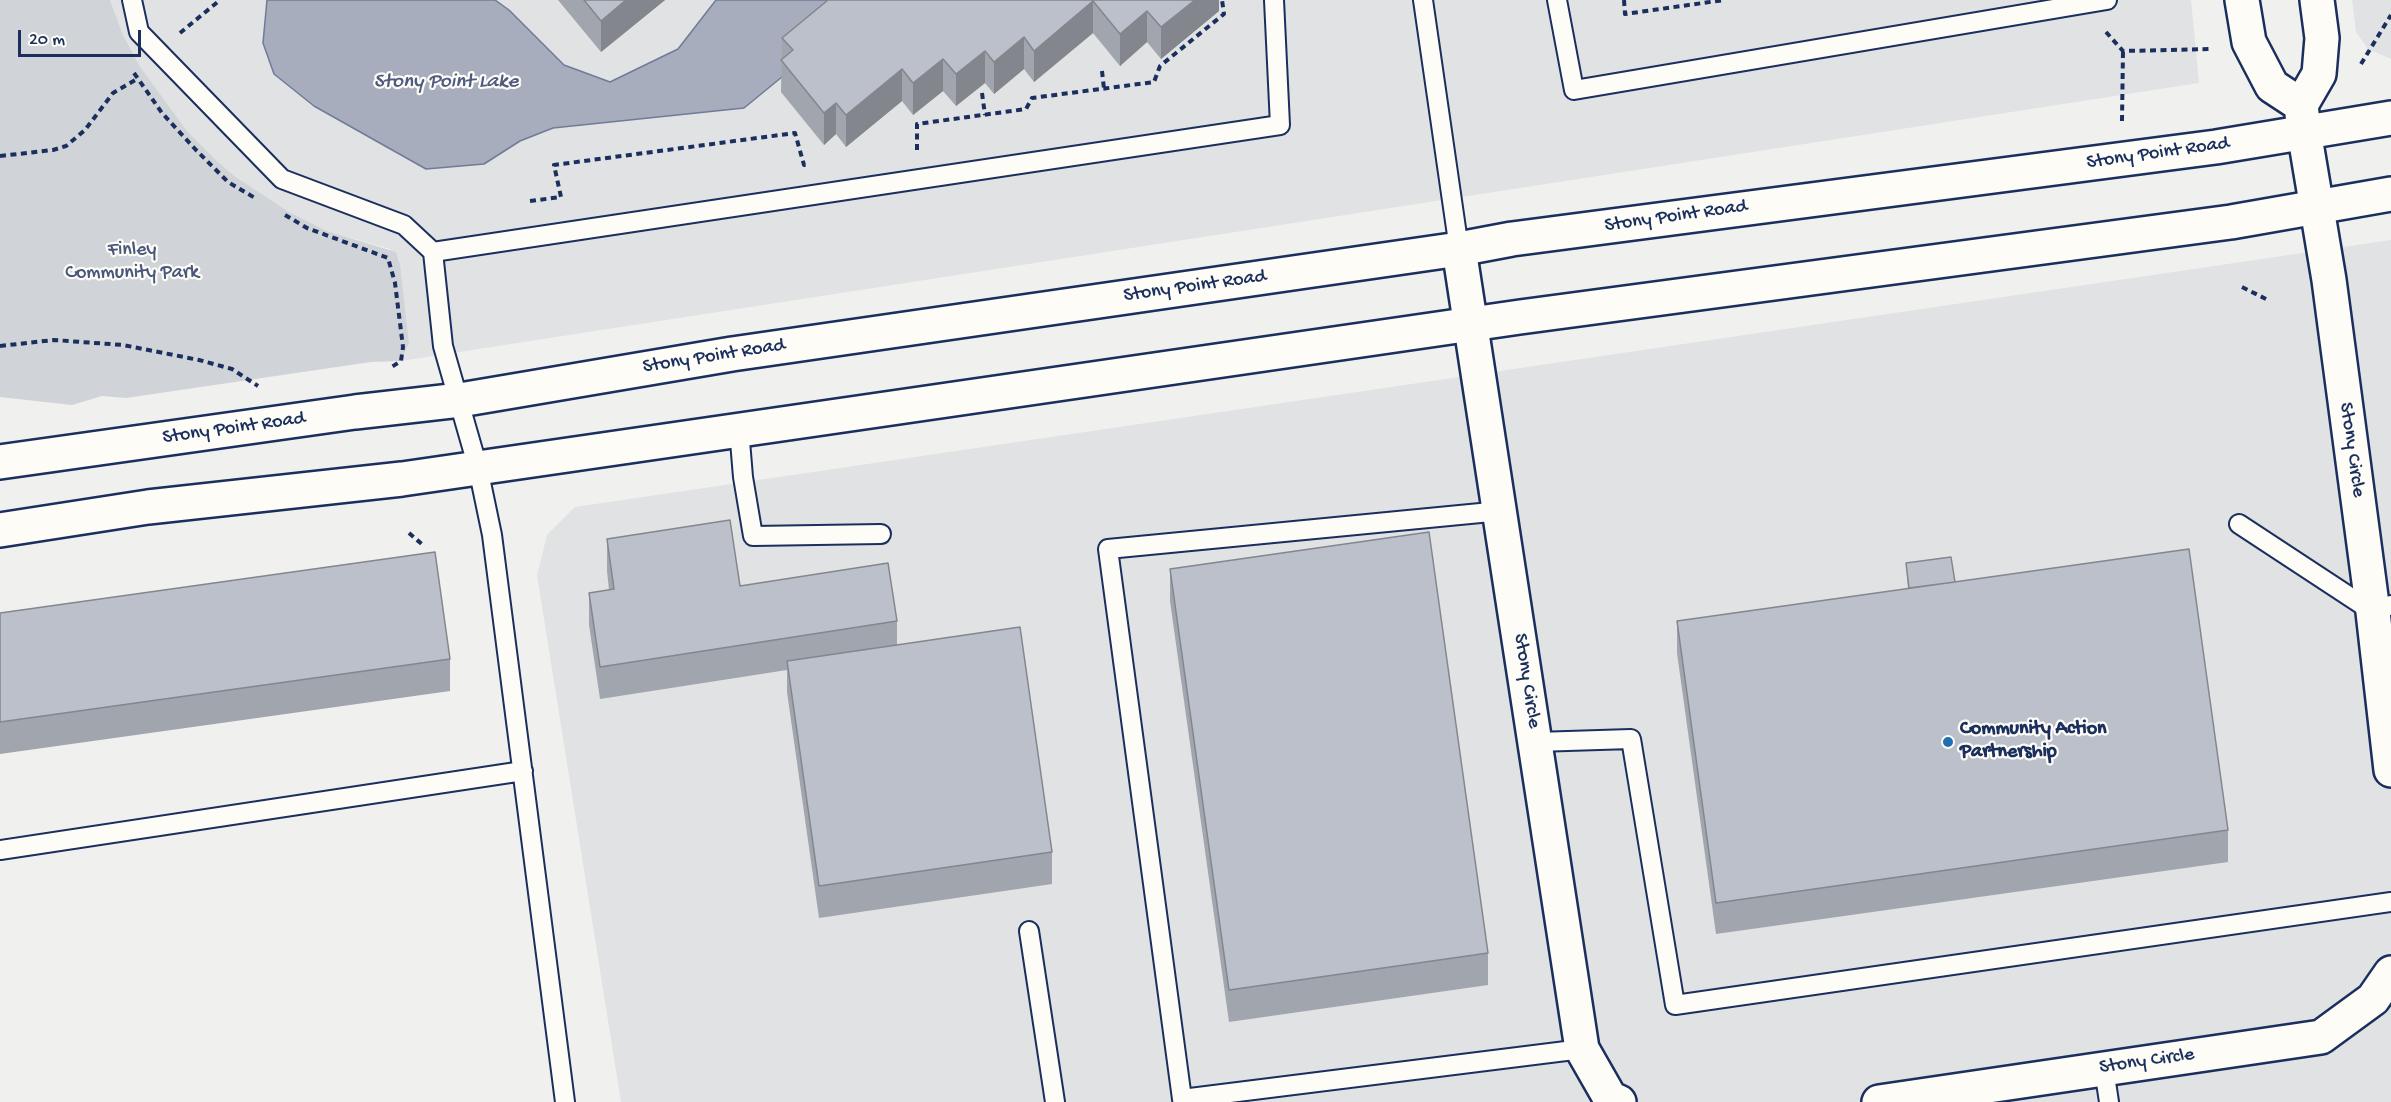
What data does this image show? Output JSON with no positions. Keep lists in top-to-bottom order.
{
  "streets": {
    "main road": ["Stony Point Road", "Stony Circle"]
  },
  "crossings": [
    ["Stony Point Road", "Stony Circle"]
  ],
  "water": ["Stony Point Lake"],
  "parks": ["Finley Community Park"],
  "places": ["Community Action Partnership"],
  "scale_bar": "20 m"
}
